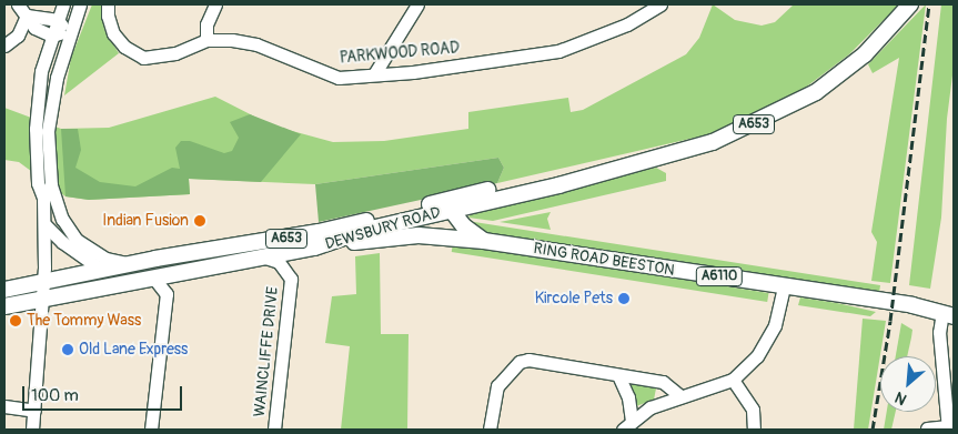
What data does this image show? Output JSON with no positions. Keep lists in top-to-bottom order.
{
  "streets": {
    "main road": [
      "A653",
      "DEWSBURY ROAD",
      "RING ROAD BEESTON",
      "A6110"
    ],
    "street": ["PARKWOOD ROAD", "WAINCLIFFE DRIVE"]
  },
  "crossings": [
    ["DEWSBURY ROAD", "RING ROAD BEESTON"],
    ["DEWSBURY ROAD", "WAINCLIFFE DRIVE"]
  ],
  "places": [
    "Indian Fusion",
    "Kircole Pets",
    "The Tommy Wass",
    "Old Lane Express"
  ],
  "scale_bar": "100 m",
  "north": "bottom left"
}
